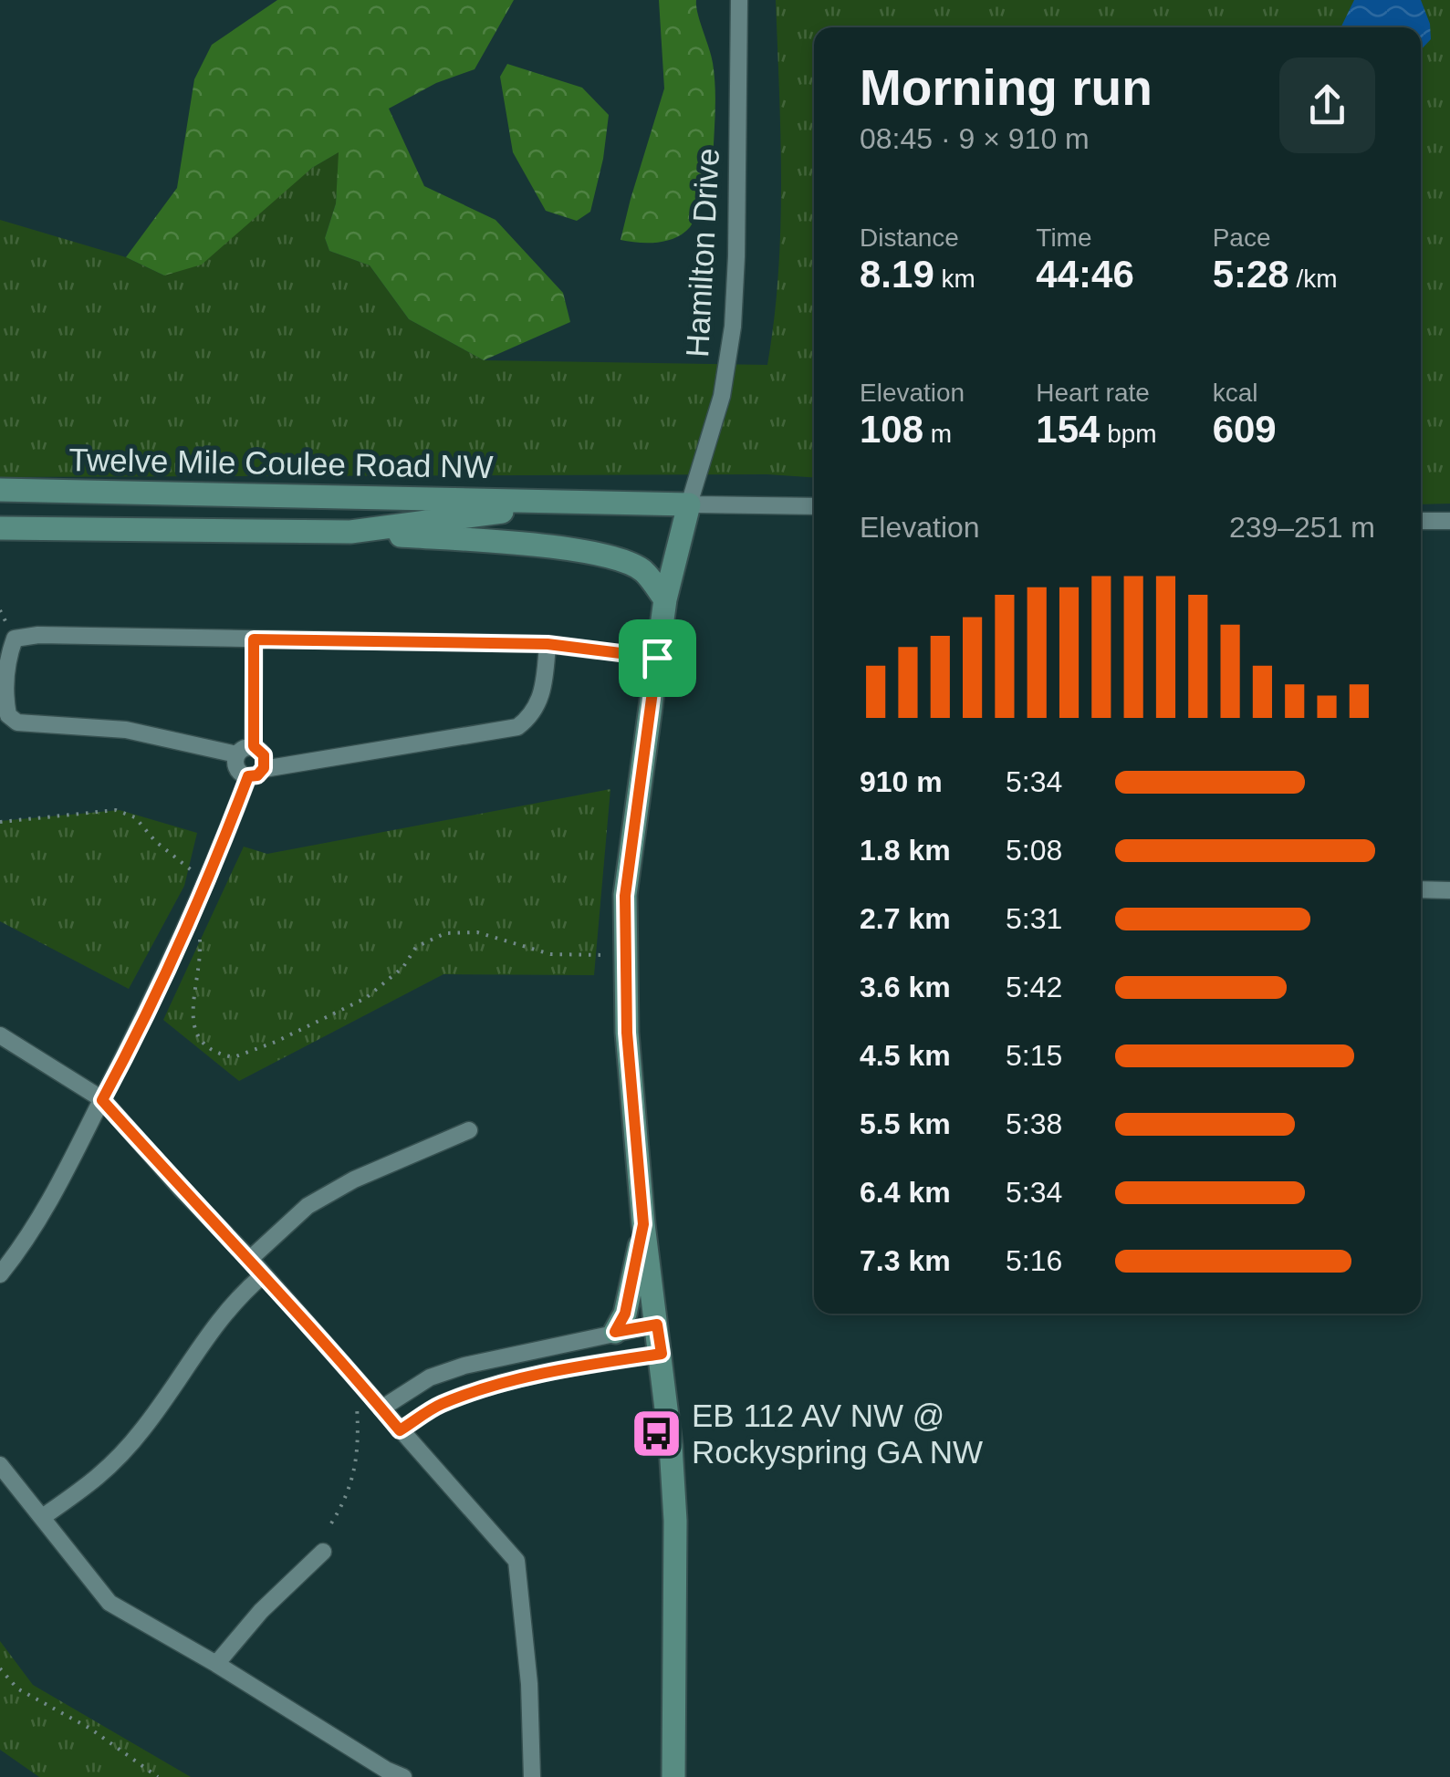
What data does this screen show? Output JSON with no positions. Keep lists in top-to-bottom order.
{
  "streets": {
    "main road": ["Twelve Mile Coulee Road NW"],
    "street": ["Hamilton Drive"]
  },
  "crossings": [
    ["Hamilton Drive", "Twelve Mile Coulee Road NW"]
  ],
  "places": {
    "bus stop": ["EB 112 AV NW @ Rockyspring GA NW"]
  },
  "page": {
    "heading": ["Morning run", "08:45 · 9 × 910 m"],
    "stats": [
      ["Distance", "8.19 km"],
      ["Time", "44:46"],
      ["Pace", "5:28 /km"],
      ["Elevation", "108 m"],
      ["Heart rate", "154 bpm"],
      ["kcal", "609"]
    ],
    "chart": ["Elevation", "239–251 m"],
    "list": [
      {
        "name": "910 m",
        "note": "5:34"
      },
      {
        "name": "1.8 km",
        "note": "5:08"
      },
      {
        "name": "2.7 km",
        "note": "5:31"
      },
      {
        "name": "3.6 km",
        "note": "5:42"
      },
      {
        "name": "4.5 km",
        "note": "5:15"
      },
      {
        "name": "5.5 km",
        "note": "5:38"
      },
      {
        "name": "6.4 km",
        "note": "5:34"
      },
      {
        "name": "7.3 km",
        "note": "5:16"
      }
    ]
  }
}
